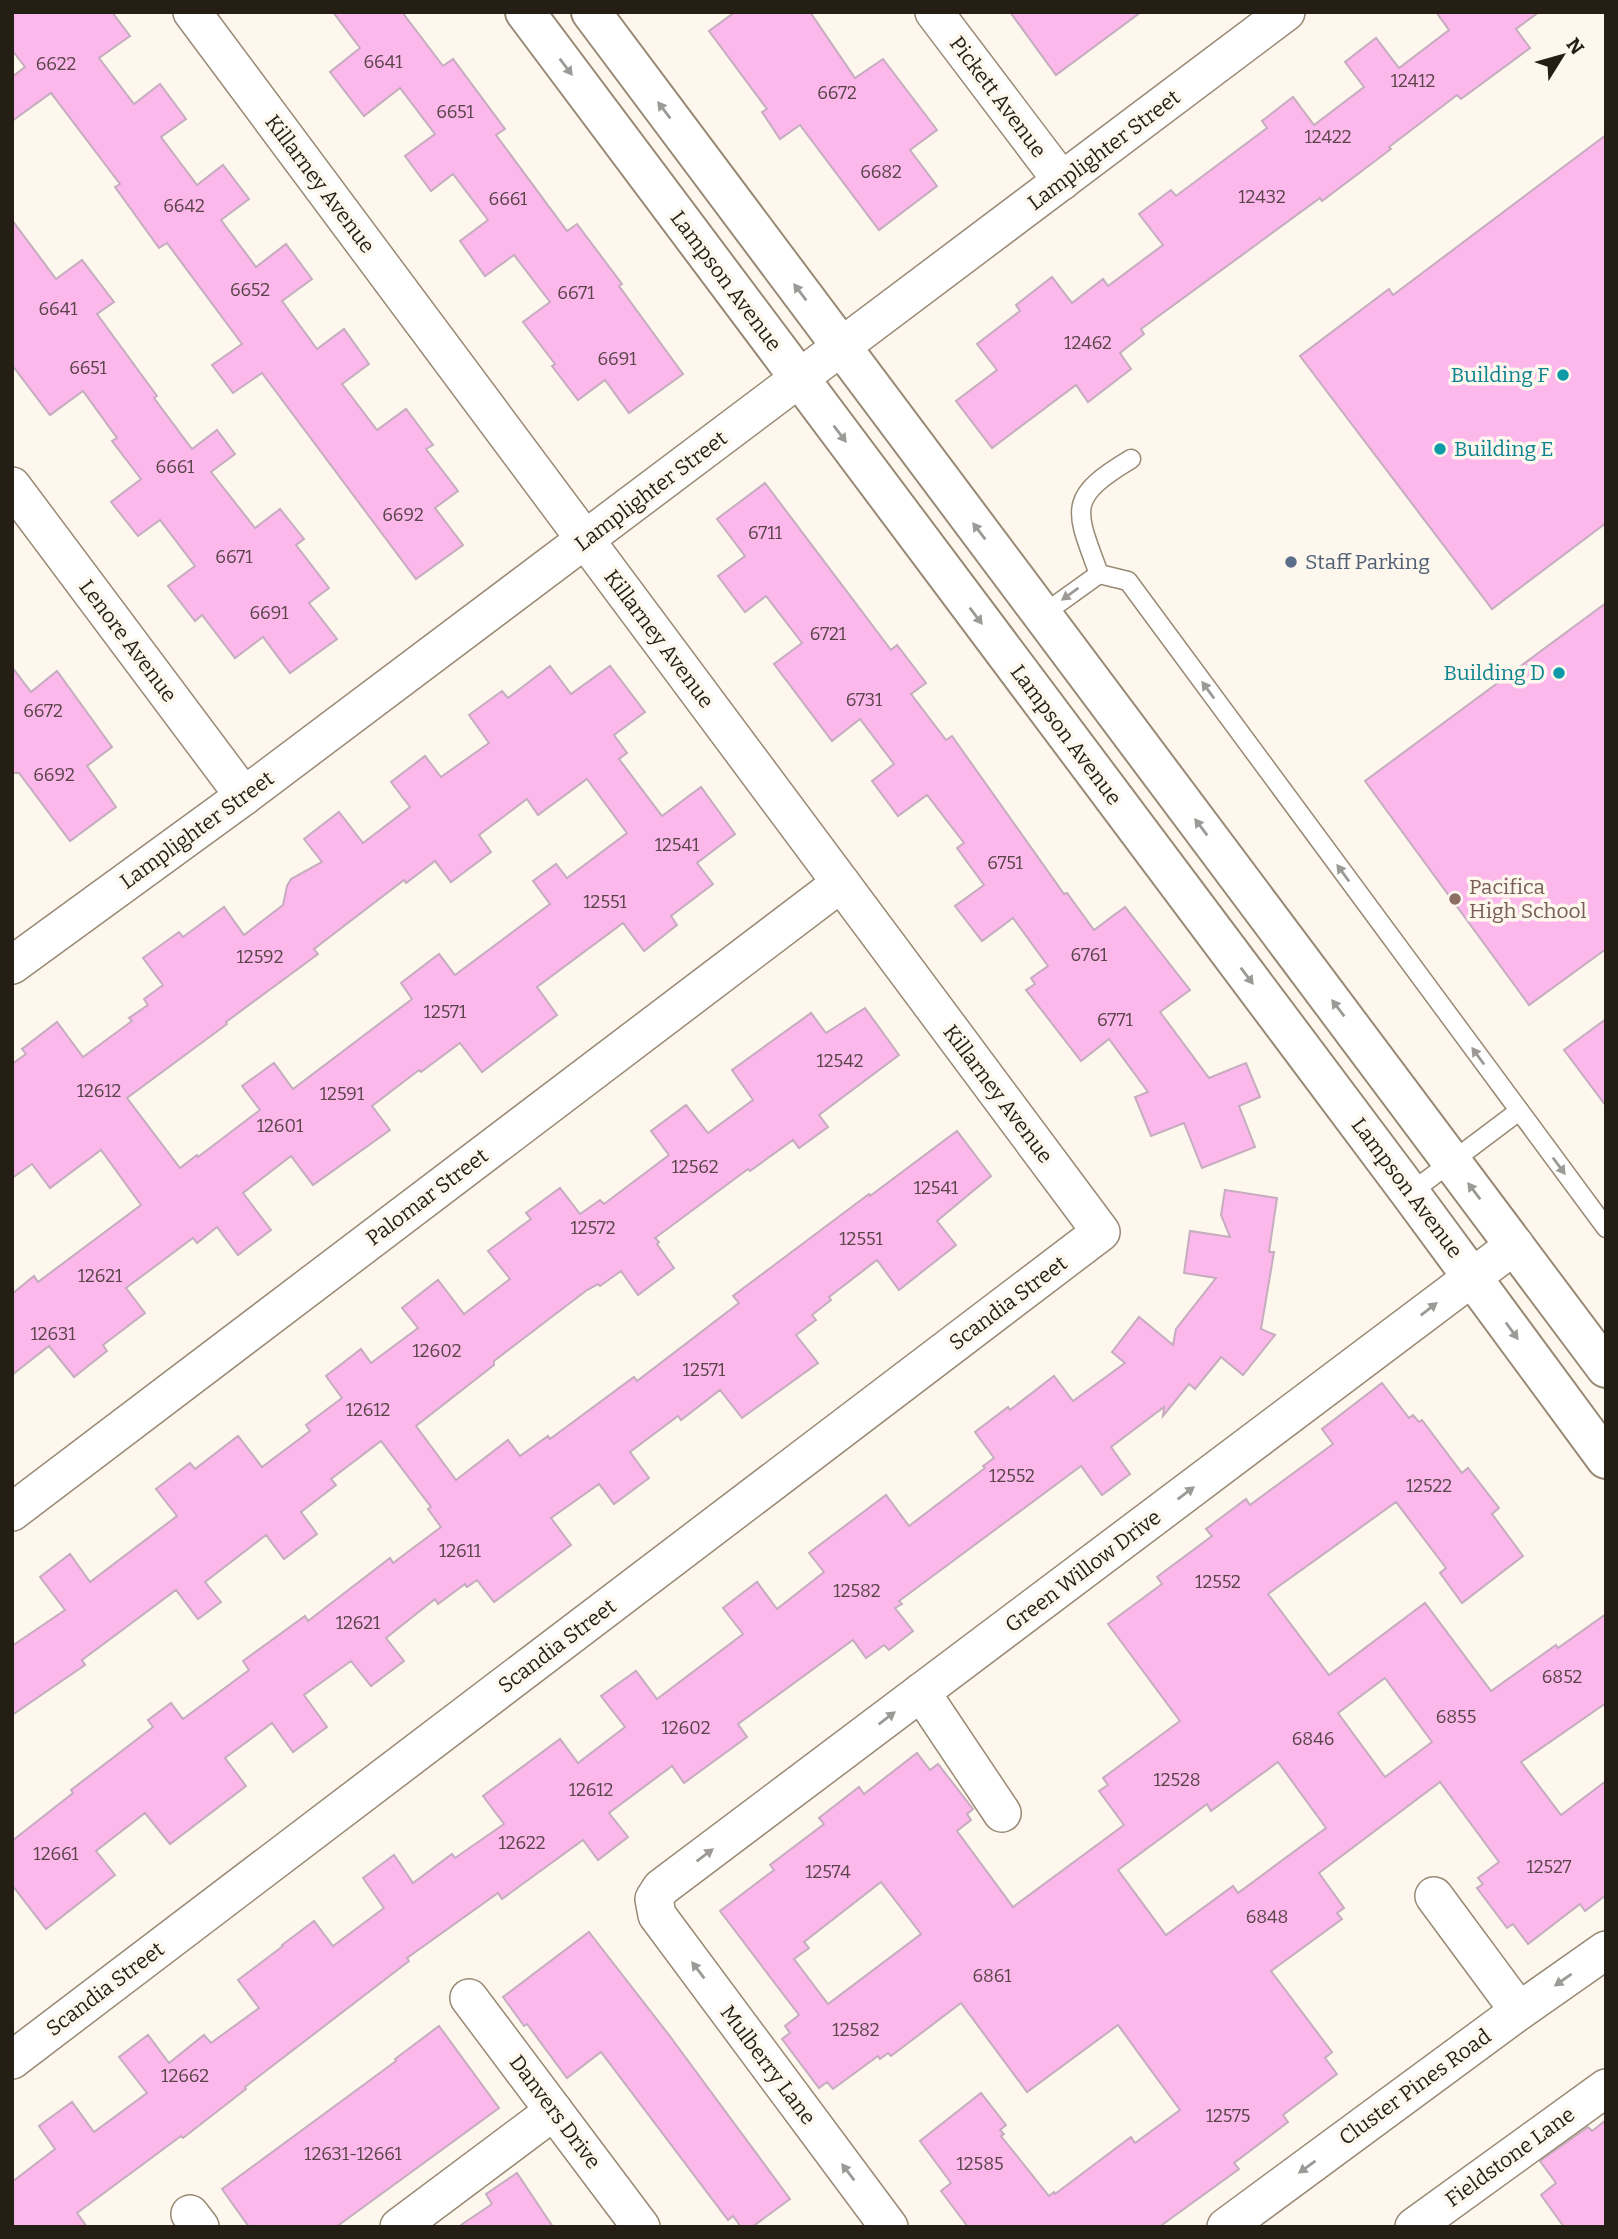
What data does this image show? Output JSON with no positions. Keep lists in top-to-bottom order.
{
  "streets": {
    "main road": ["Lampson Avenue"],
    "street": [
      "Pickett Avenue",
      "Lamplighter Street",
      "Killarney Avenue",
      "Lenore Avenue",
      "Palomar Street",
      "Scandia Street",
      "Green Willow Drive",
      "Mulberry Lane",
      "Cluster Pines Road",
      "Danvers Drive",
      "Fieldstone Lane"
    ]
  },
  "crossings": [
    ["Pickett Avenue", "Lamplighter Street"],
    ["Lamplighter Street", "Killarney Avenue"],
    ["Lamplighter Street", "Lampson Avenue"],
    ["Lamplighter Street", "Lenore Avenue"],
    ["Killarney Avenue", "Palomar Street"],
    ["Killarney Avenue", "Scandia Street"],
    ["Lampson Avenue", "Green Willow Drive"],
    ["Green Willow Drive", "Mulberry Lane"]
  ],
  "one_way": ["Green Willow Drive", "Mulberry Lane", "Cluster Pines Road"],
  "places": [
    "Building F",
    "Building E",
    "Staff Parking",
    "Building D",
    "Pacifica High School"
  ],
  "house_numbers": [
    "6641",
    "6622",
    "12412",
    "6672",
    "6651",
    "12422",
    "6682",
    "12432",
    "6661",
    "6642",
    "6652",
    "6671",
    "6641",
    "12462",
    "6691",
    "6651",
    "6661",
    "6692",
    "6711",
    "6671",
    "6691",
    "6721",
    "6731",
    "6672",
    "6692",
    "12541",
    "6751",
    "12551",
    "6761",
    "12592",
    "12571",
    "6771",
    "12542",
    "12612",
    "12591",
    "12601",
    "12562",
    "12541",
    "12572",
    "12551",
    "12621",
    "12631",
    "12602",
    "12571",
    "12612",
    "12552",
    "12522",
    "12611",
    "12552",
    "12582",
    "12621",
    "6852",
    "6855",
    "12602",
    "6846",
    "12528",
    "12612",
    "12622",
    "12661",
    "12527",
    "12574",
    "6848",
    "6861",
    "12582",
    "12662",
    "12575",
    "12631-12661",
    "12585"
  ],
  "north": "top right"
}
